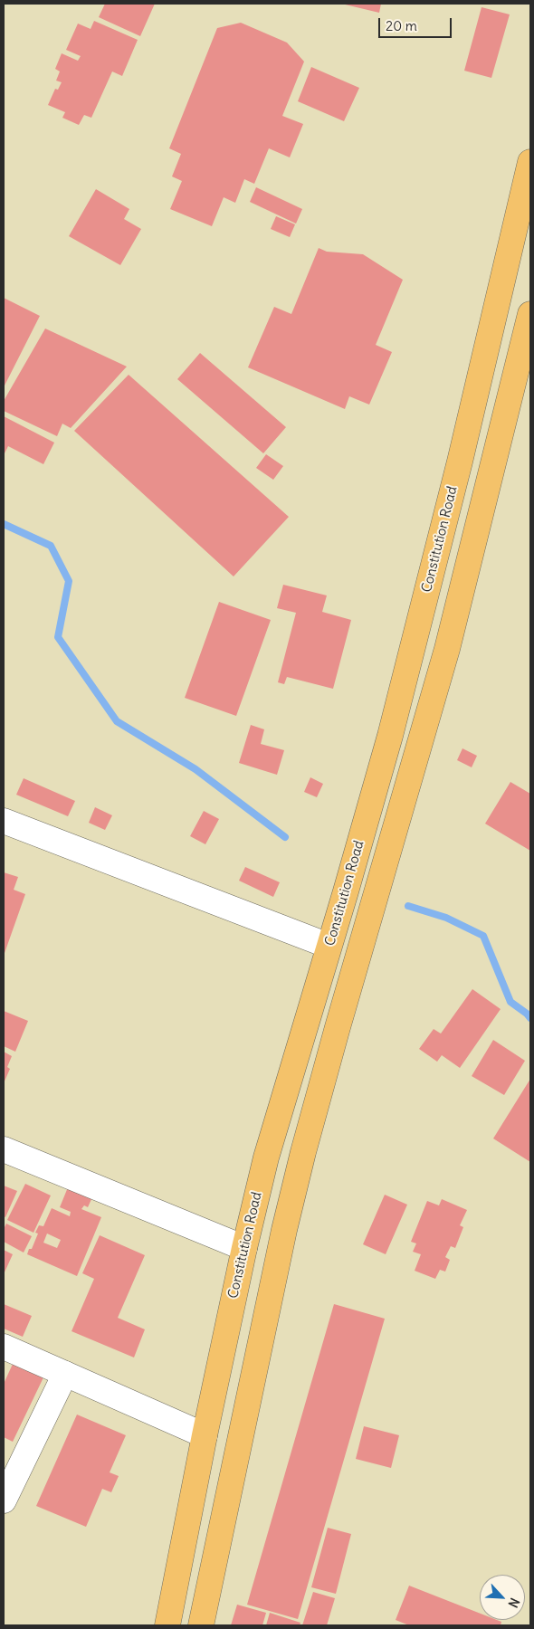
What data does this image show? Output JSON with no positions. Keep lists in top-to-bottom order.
{
  "streets": {
    "main road": ["Constitution Road"]
  },
  "scale_bar": "20 m",
  "north": "bottom right"
}
